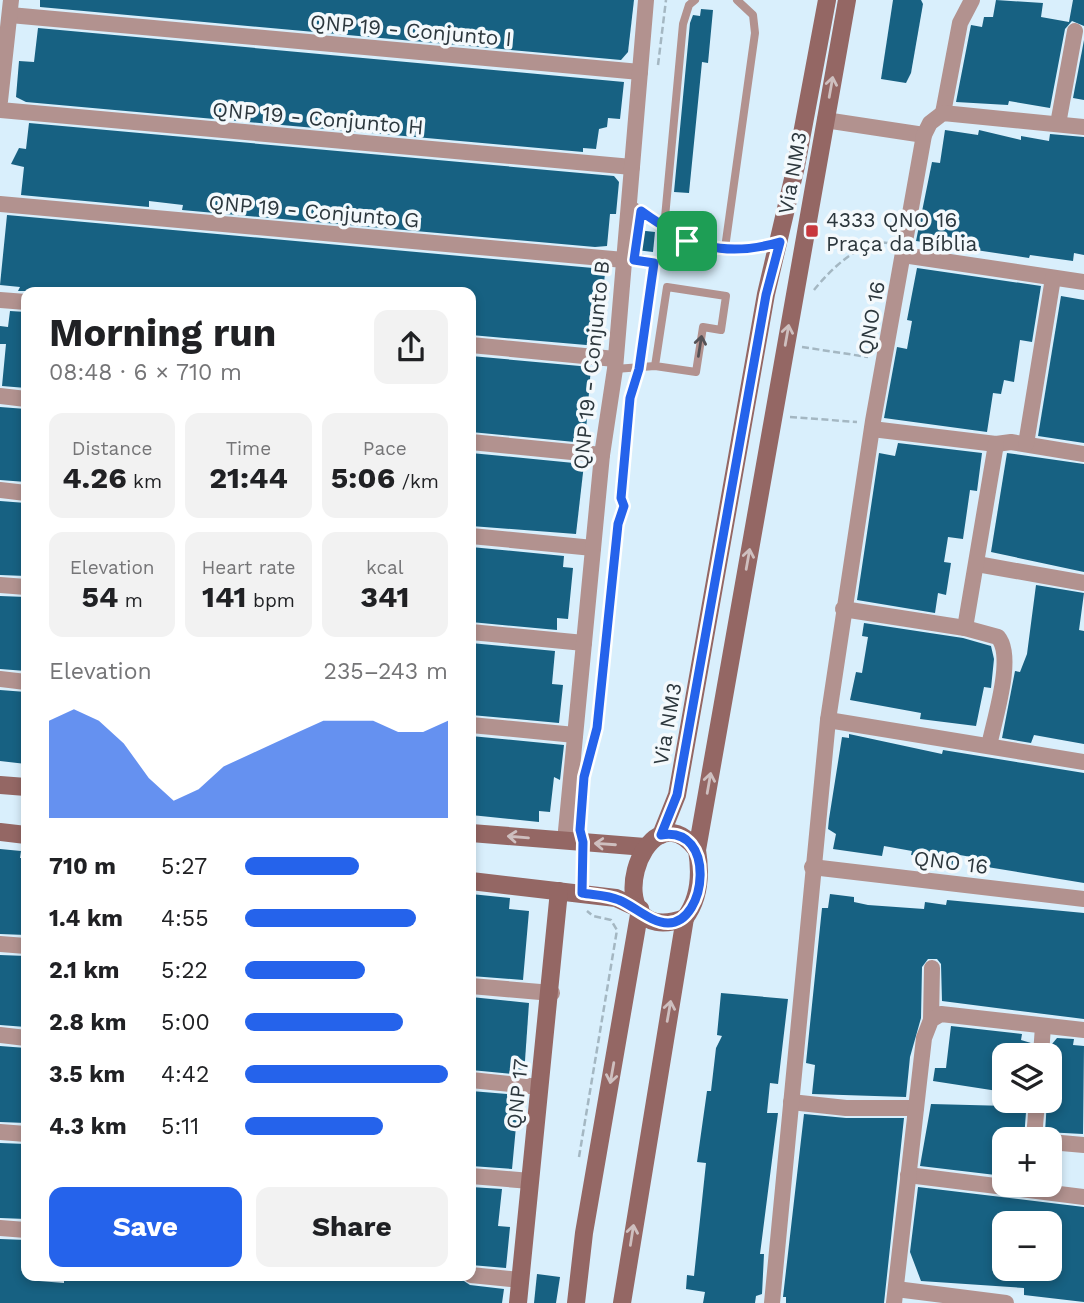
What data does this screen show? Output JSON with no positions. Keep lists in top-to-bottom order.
{
  "streets": {
    "main road": ["Via NM3", "QNP 17"],
    "street": [
      "QNP 19 - Conjunto I",
      "QNP 19 - Conjunto H",
      "QNP 19 - Conjunto G",
      "QNO 16",
      "QNP 19 - Conjunto B"
    ]
  },
  "crossings": [
    ["QNP 19 - Conjunto I", "QNP 19 - Conjunto B"],
    ["QNP 19 - Conjunto H", "QNP 19 - Conjunto B"],
    ["QNP 19 - Conjunto G", "QNP 19 - Conjunto B"]
  ],
  "places": {
    "transit": ["4333 QNO 16 Praça da Bíblia"]
  },
  "page": {
    "heading": ["Morning run", "08:48 · 6 × 710 m"],
    "stats": [
      ["Distance", "4.26 km"],
      ["Time", "21:44"],
      ["Pace", "5:06 /km"],
      ["Elevation", "54 m"],
      ["Heart rate", "141 bpm"],
      ["kcal", "341"]
    ],
    "chart": ["Elevation", "235–243 m"],
    "list": [
      {
        "name": "710 m",
        "note": "5:27"
      },
      {
        "name": "1.4 km",
        "note": "4:55"
      },
      {
        "name": "2.1 km",
        "note": "5:22"
      },
      {
        "name": "2.8 km",
        "note": "5:00"
      },
      {
        "name": "3.5 km",
        "note": "4:42"
      },
      {
        "name": "4.3 km",
        "note": "5:11"
      }
    ],
    "map_buttons": ["+", "−"],
    "buttons": ["Save", "Share"]
  }
}
